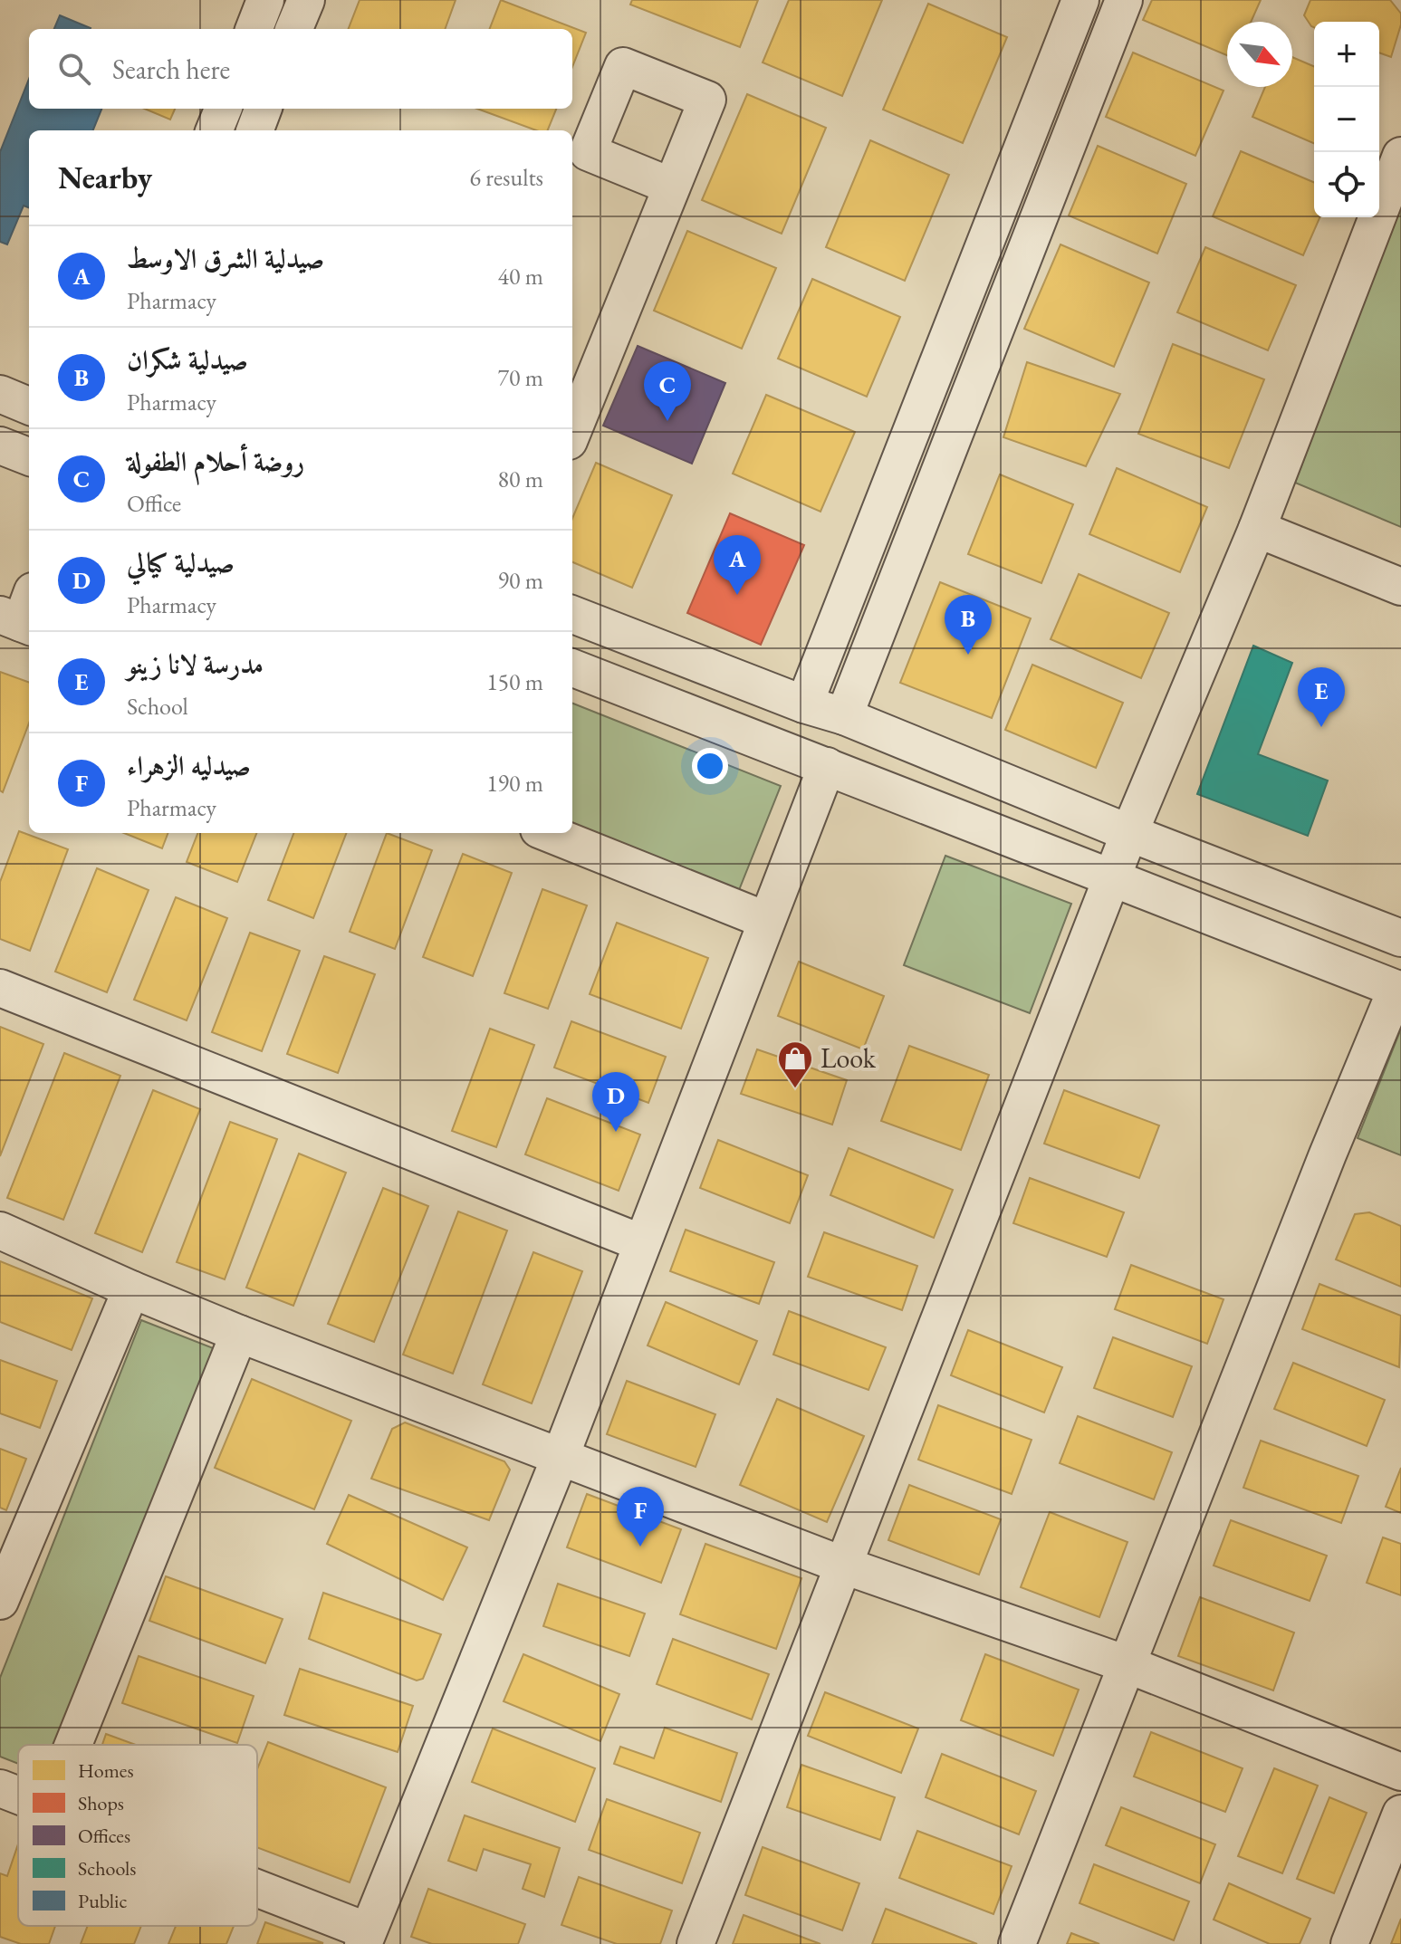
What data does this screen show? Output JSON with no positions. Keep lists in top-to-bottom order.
{
  "places": {
    "shop": ["Look"]
  },
  "legend": [
    "Homes",
    "Shops",
    "Offices",
    "Schools",
    "Public"
  ],
  "north": "bottom right",
  "page": {
    "map_buttons": ["+", "−"],
    "search": "Search here",
    "heading": ["Nearby", "6 results"],
    "list": [
      {
        "mark": "A",
        "name": "صيدلية الشرق الاوسط",
        "note": "Pharmacy",
        "value": "40 m"
      },
      {
        "mark": "B",
        "name": "صيدلية شكران",
        "note": "Pharmacy",
        "value": "70 m"
      },
      {
        "mark": "C",
        "name": "روضة أحلام الطفولة",
        "note": "Office",
        "value": "80 m"
      },
      {
        "mark": "D",
        "name": "صيدلية كيالي",
        "note": "Pharmacy",
        "value": "90 m"
      },
      {
        "mark": "E",
        "name": "مدرسة لانا زينو",
        "note": "School",
        "value": "150 m"
      },
      {
        "mark": "F",
        "name": "صيدليه الزهراء",
        "note": "Pharmacy",
        "value": "190 m"
      }
    ],
    "pins": [
      "C",
      "A",
      "B",
      "E",
      "D",
      "F"
    ]
  }
}
